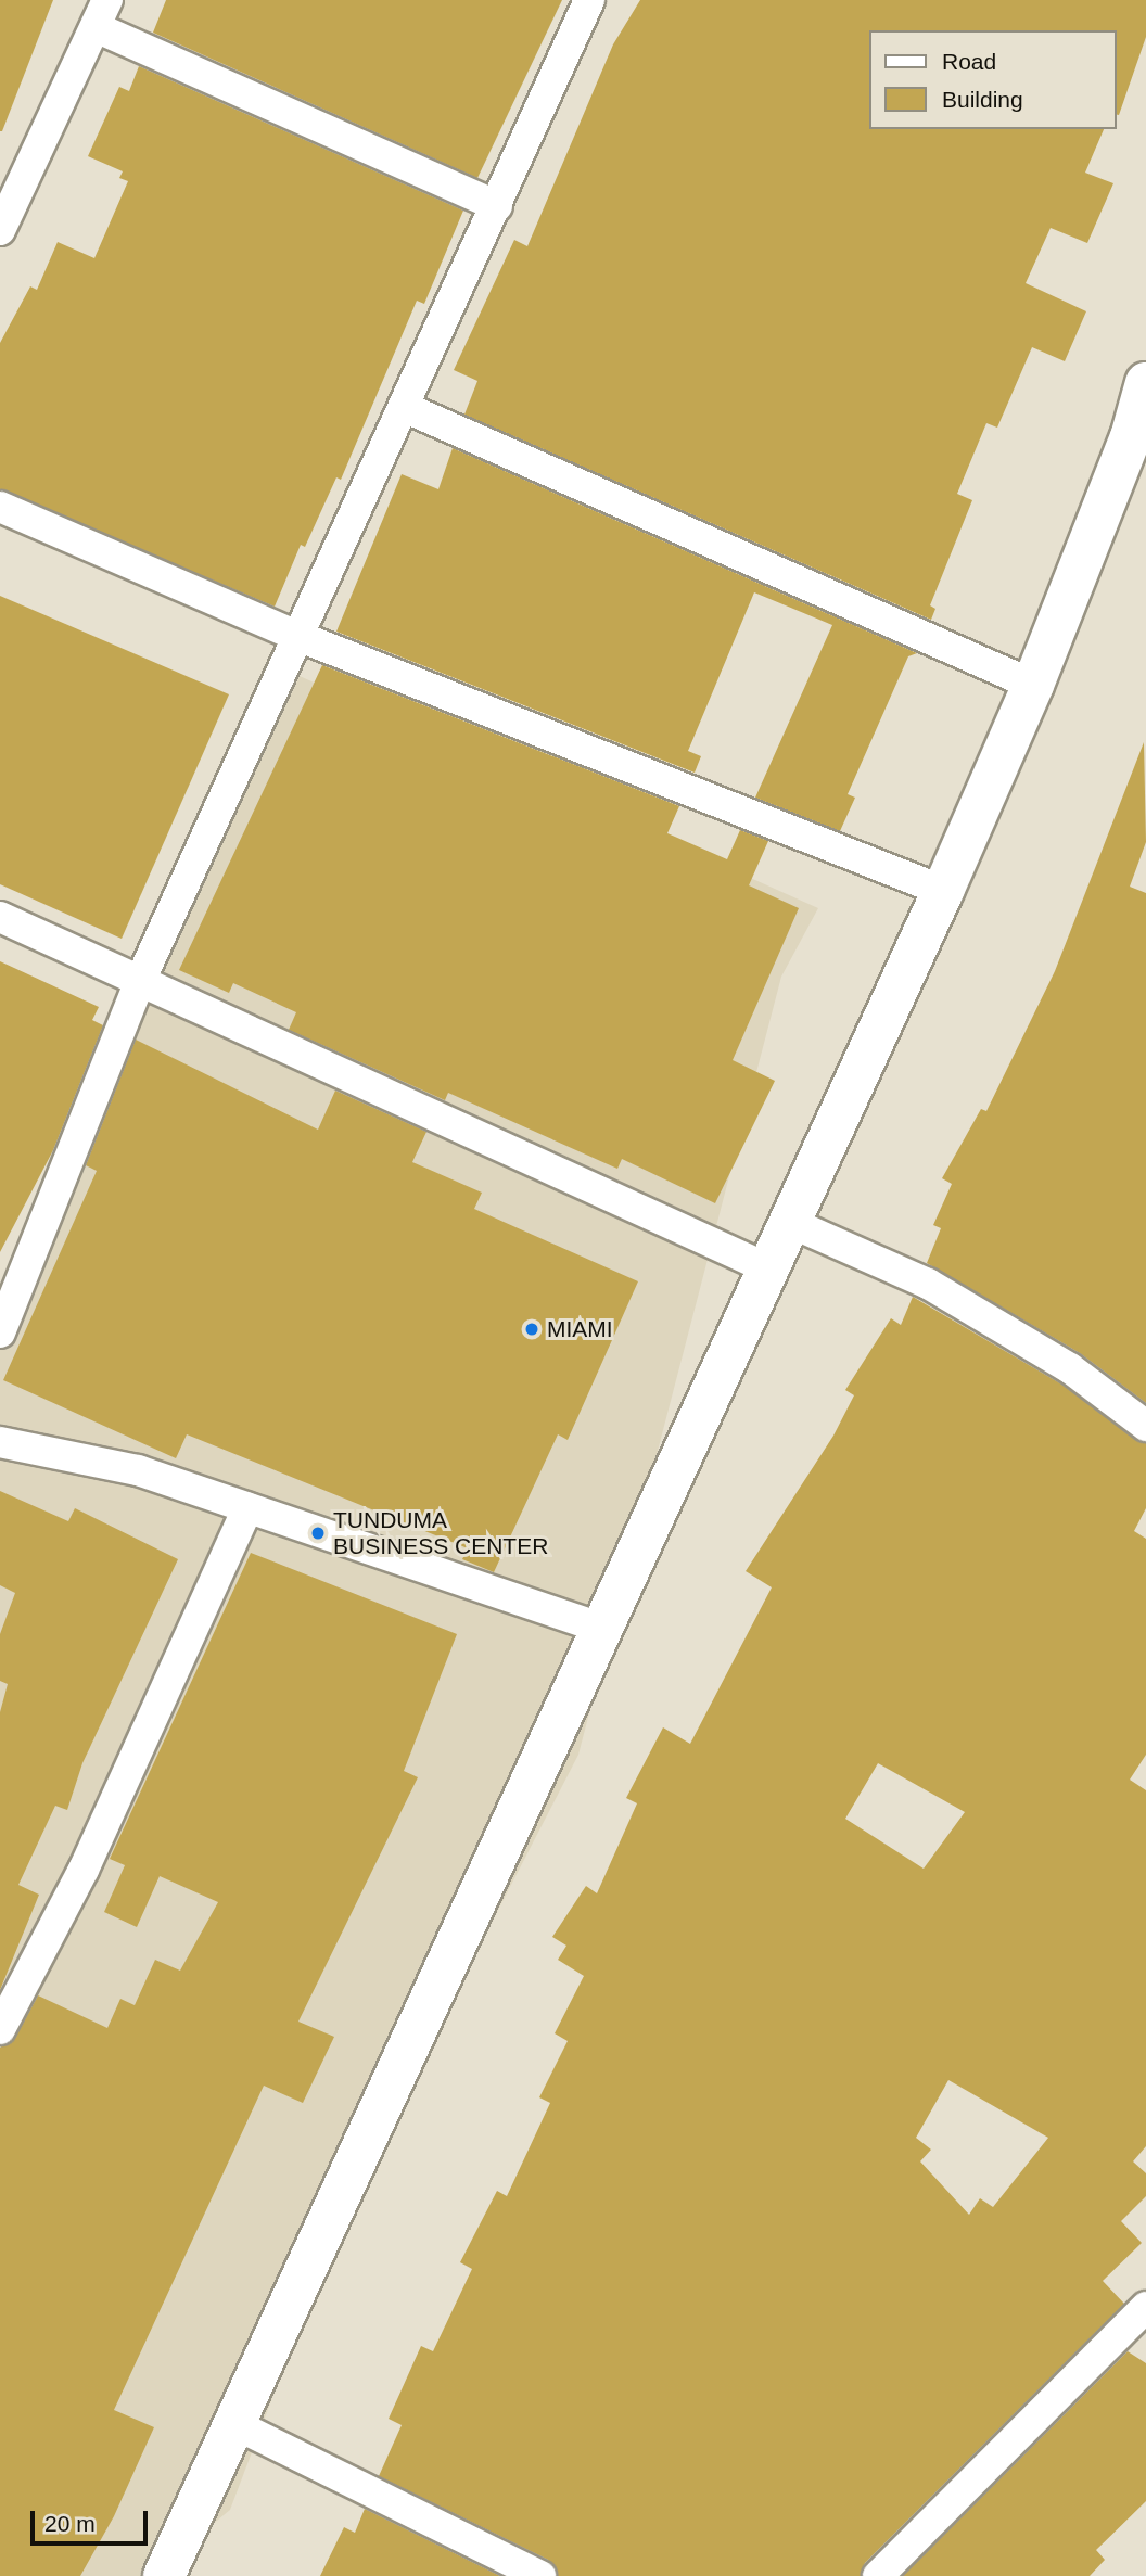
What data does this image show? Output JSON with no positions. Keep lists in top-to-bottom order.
{
  "places": ["MIAMI", "TUNDUMA BUSINESS CENTER"],
  "legend": ["Road", "Building"],
  "scale_bar": "20 m"
}
